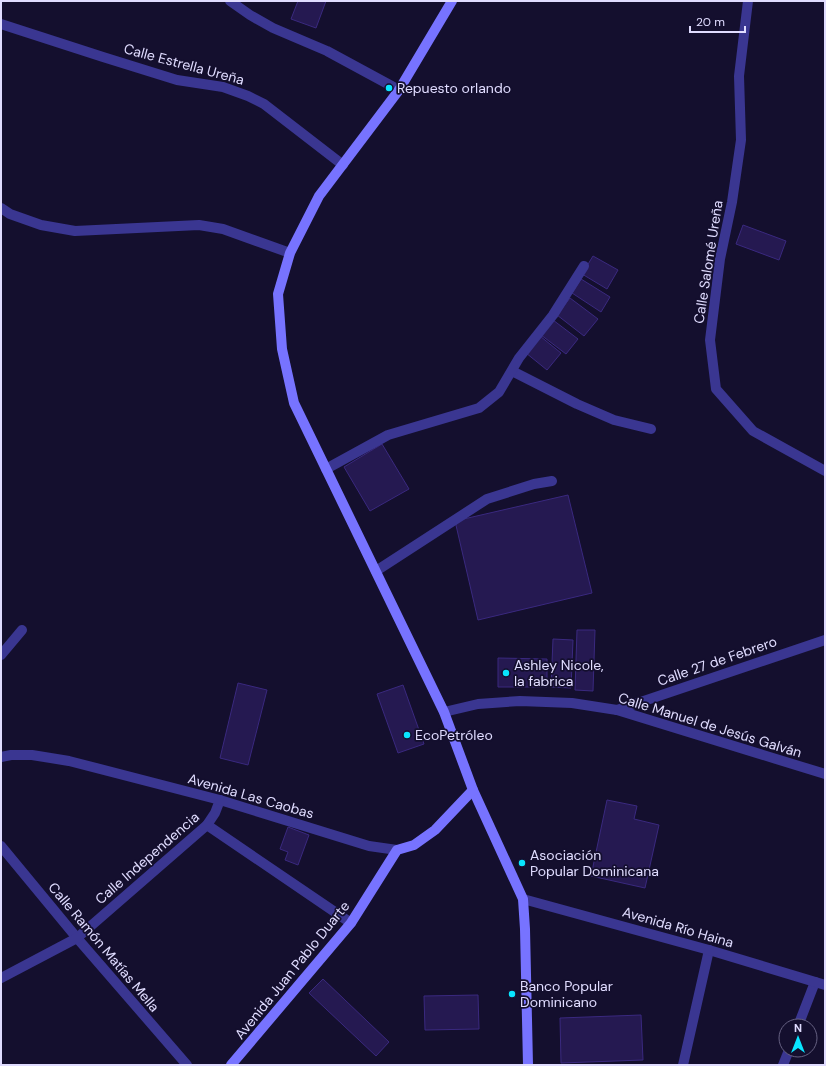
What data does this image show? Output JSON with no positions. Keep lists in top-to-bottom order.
{
  "streets": {
    "main road": ["Avenida Las Caobas", "Avenida Juan Pablo Duarte"],
    "street": [
      "Calle Estrella Ureña",
      "Calle Salomé Ureña",
      "Calle 27 de Febrero",
      "Calle Manuel de Jesús Galván",
      "Calle Independencia",
      "Avenida Río Haina",
      "Calle Ramón Matías Mella"
    ]
  },
  "crossings": [
    ["Calle 27 de Febrero", "Calle Manuel de Jesús Galván"],
    ["Avenida Las Caobas", "Calle Independencia"],
    ["Avenida Las Caobas", "Avenida Juan Pablo Duarte"],
    ["Calle Independencia", "Calle Ramón Matías Mella"]
  ],
  "places": [
    "Repuesto orlando",
    "Ashley Nicole, la fabrica",
    "EcoPetróleo",
    "Asociación Popular Dominicana",
    "Banco Popular Dominicano"
  ],
  "scale_bar": "20 m",
  "north": "top"
}
